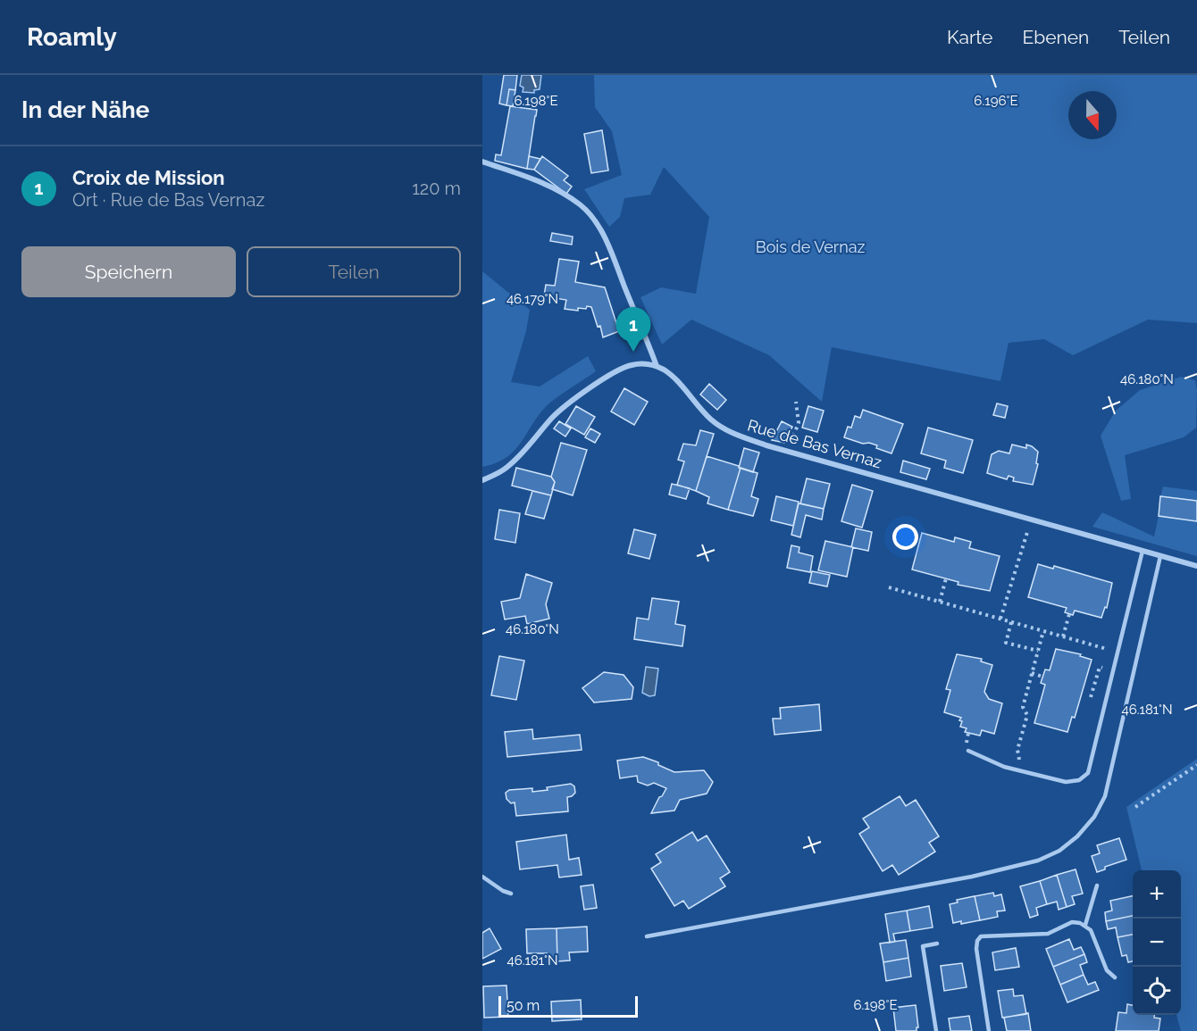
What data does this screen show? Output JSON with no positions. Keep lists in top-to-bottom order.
{
  "streets": {
    "street": ["Rue de Bas Vernaz"]
  },
  "parks": ["Bois de Vernaz"],
  "scale_bar": "50 m",
  "north": "bottom",
  "page": {
    "header": "Roamly",
    "nav": ["Karte", "Ebenen", "Teilen"],
    "heading": "In der Nähe",
    "list": [
      {
        "mark": "1",
        "name": "Croix de Mission",
        "note": "Ort · Rue de Bas Vernaz",
        "value": "120 m"
      }
    ],
    "buttons": ["Speichern", "Teilen"],
    "pins": "1",
    "map_buttons": ["+", "−"],
    "scale": "50 m"
  },
  "coordinates": [
    "6.198°E",
    "6.196°E",
    "46.179°N",
    "46.180°N",
    "46.181°N"
  ]
}
